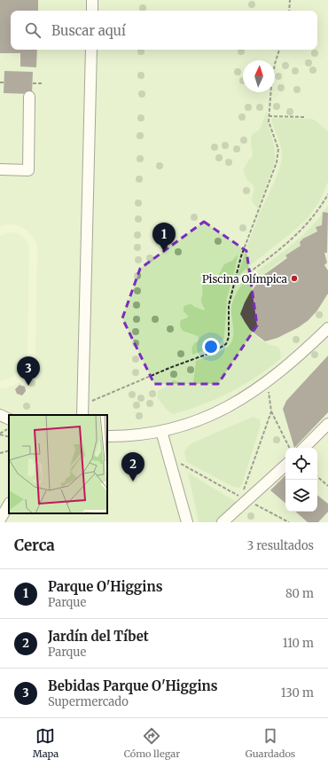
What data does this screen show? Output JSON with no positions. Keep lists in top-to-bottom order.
{
  "places": ["Piscina Olímpica"],
  "north": "top",
  "page": {
    "search": "Buscar aquí",
    "pins": ["1", "3", "2"],
    "heading": ["Cerca", "3 resultados"],
    "list": [
      {
        "mark": "1",
        "name": "Parque O'Higgins",
        "note": "Parque",
        "value": "80 m"
      },
      {
        "mark": "2",
        "name": "Jardín del Tíbet",
        "note": "Parque",
        "value": "110 m"
      },
      {
        "mark": "3",
        "name": "Bebidas Parque O'Higgins",
        "note": "Supermercado",
        "value": "130 m"
      }
    ],
    "nav": ["Mapa", "Cómo llegar", "Guardados"]
  }
}
